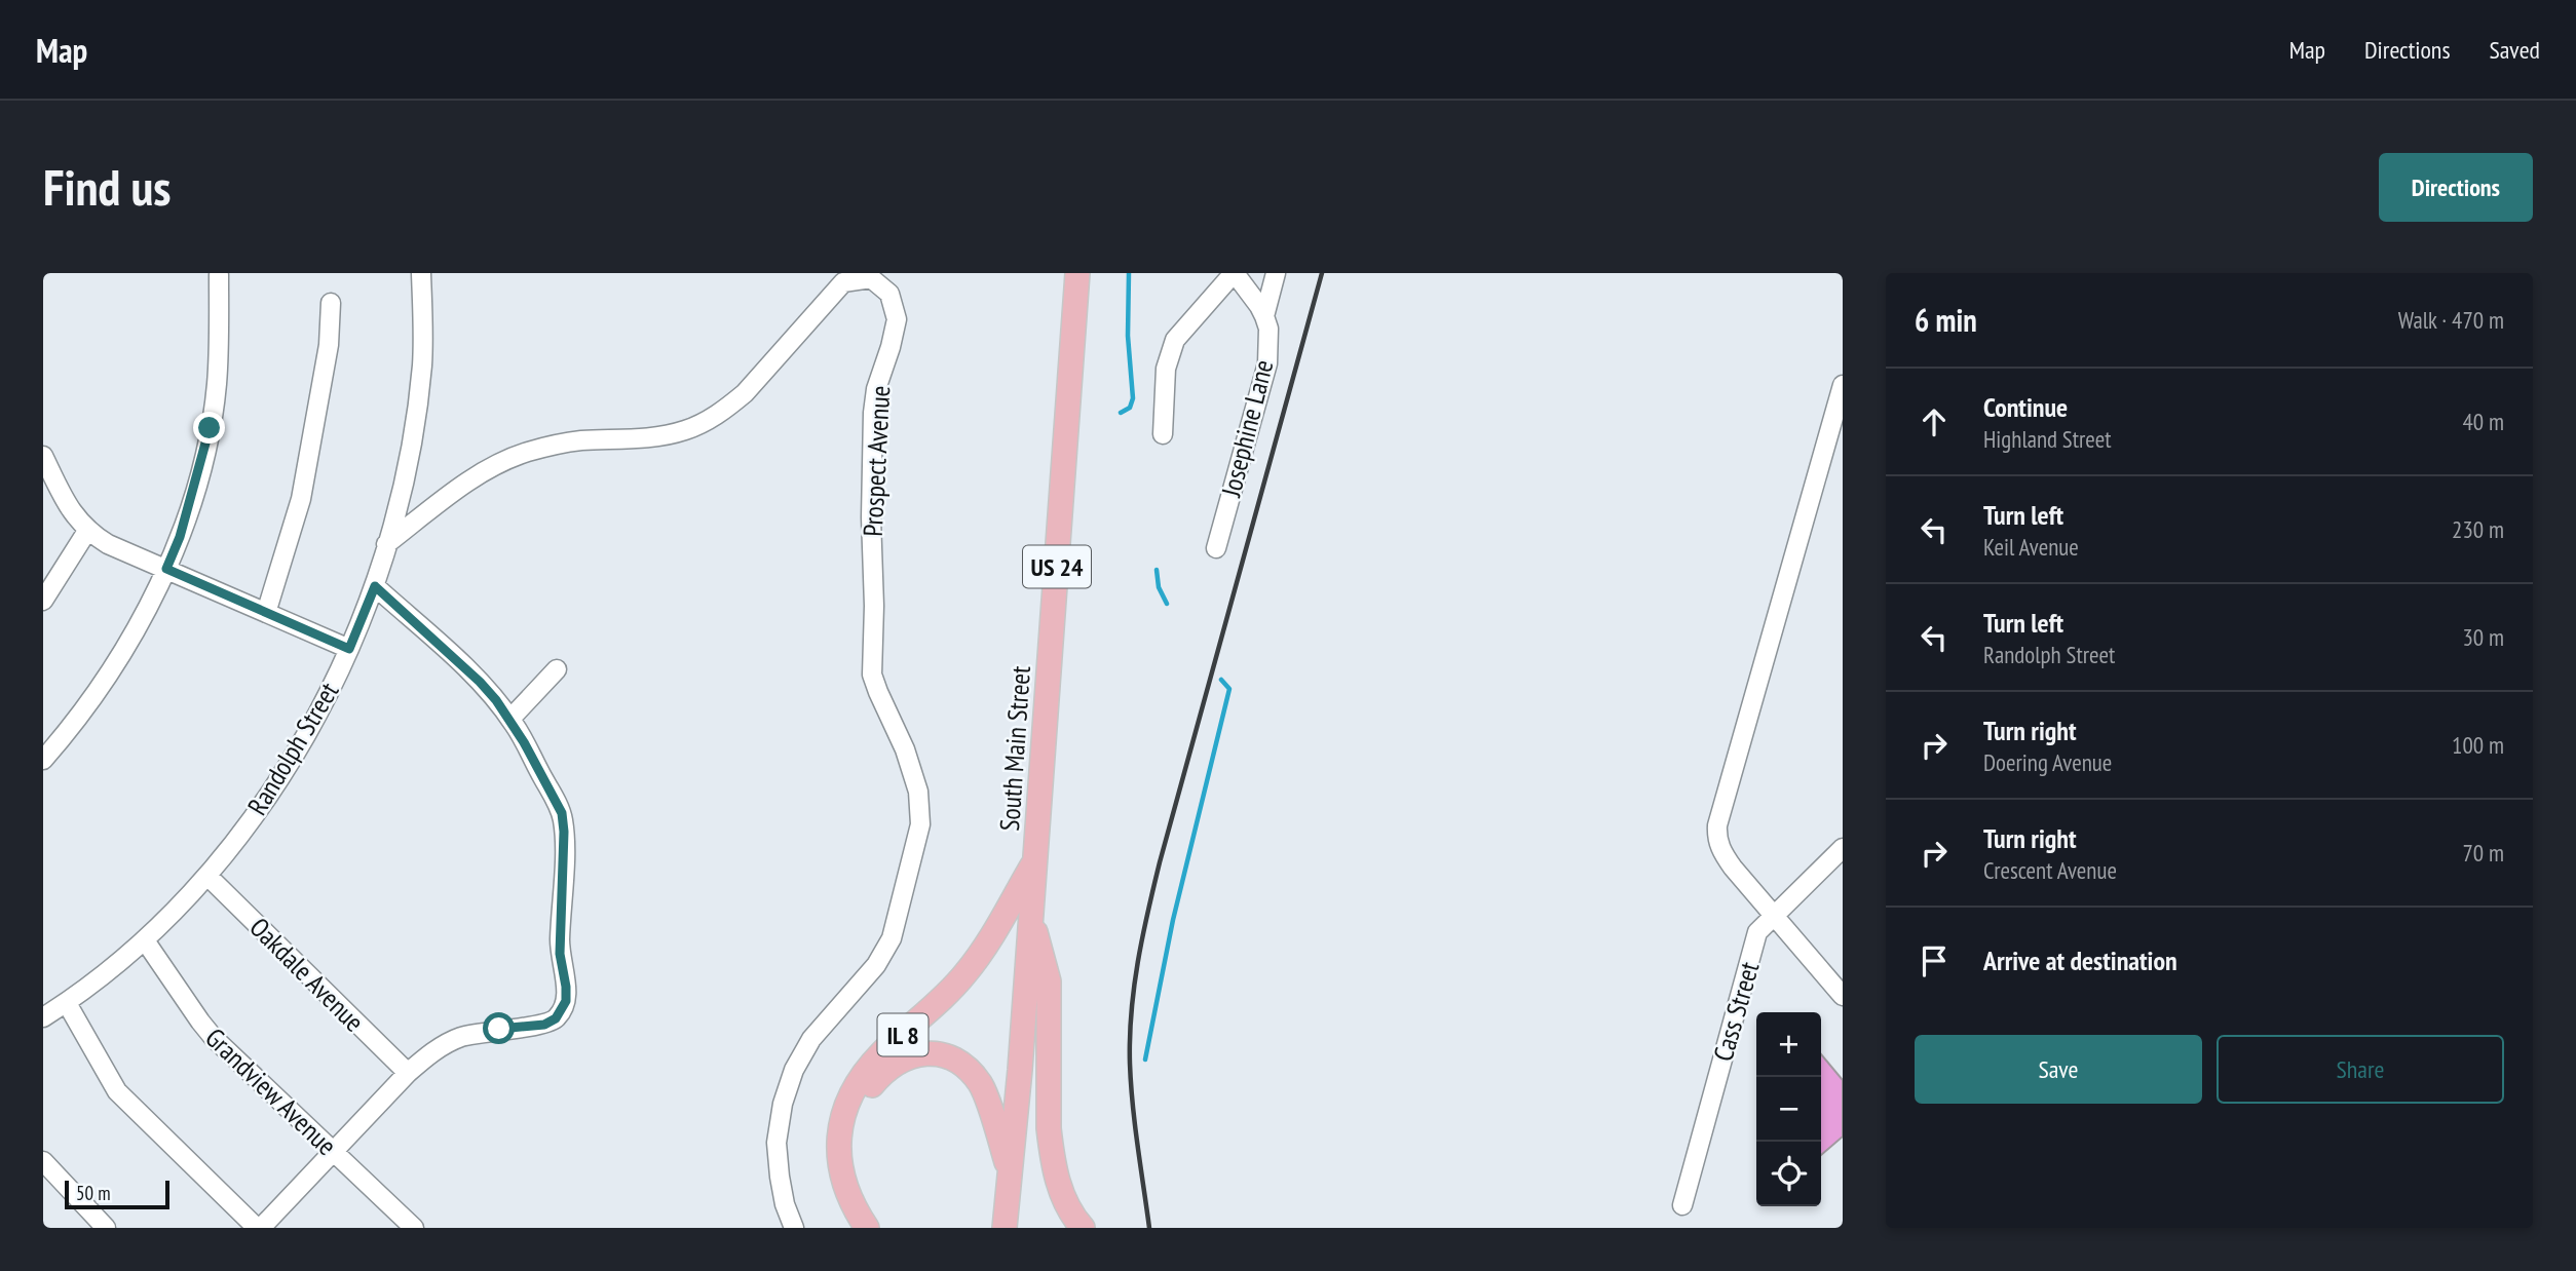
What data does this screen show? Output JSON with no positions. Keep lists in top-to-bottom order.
{
  "streets": {
    "main road": ["US 24", "South Main Street", "IL 8"],
    "street": [
      "Josephine Lane",
      "Prospect Avenue",
      "Randolph Street",
      "Oakdale Avenue",
      "Cass Street",
      "Grandview Avenue"
    ]
  },
  "crossings": [
    ["Prospect Avenue", "Randolph Street"],
    ["Randolph Street", "Oakdale Avenue"],
    ["Randolph Street", "Grandview Avenue"],
    ["South Main Street", "IL 8"]
  ],
  "scale_bar": "50 m",
  "page": {
    "header": "Map",
    "nav": ["Map", "Directions", "Saved"],
    "buttons": [
      "Directions",
      ["Save", "Share"]
    ],
    "title": "Find us",
    "heading": ["6 min", "Walk · 470 m"],
    "list": [
      ["Continue", "Highland Street", "40 m"],
      ["Turn left", "Keil Avenue", "230 m"],
      ["Turn left", "Randolph Street", "30 m"],
      ["Turn right", "Doering Avenue", "100 m"],
      ["Turn right", "Crescent Avenue", "70 m"],
      "Arrive at destination"
    ],
    "map_buttons": ["+", "−"],
    "scale": "50 m"
  }
}
